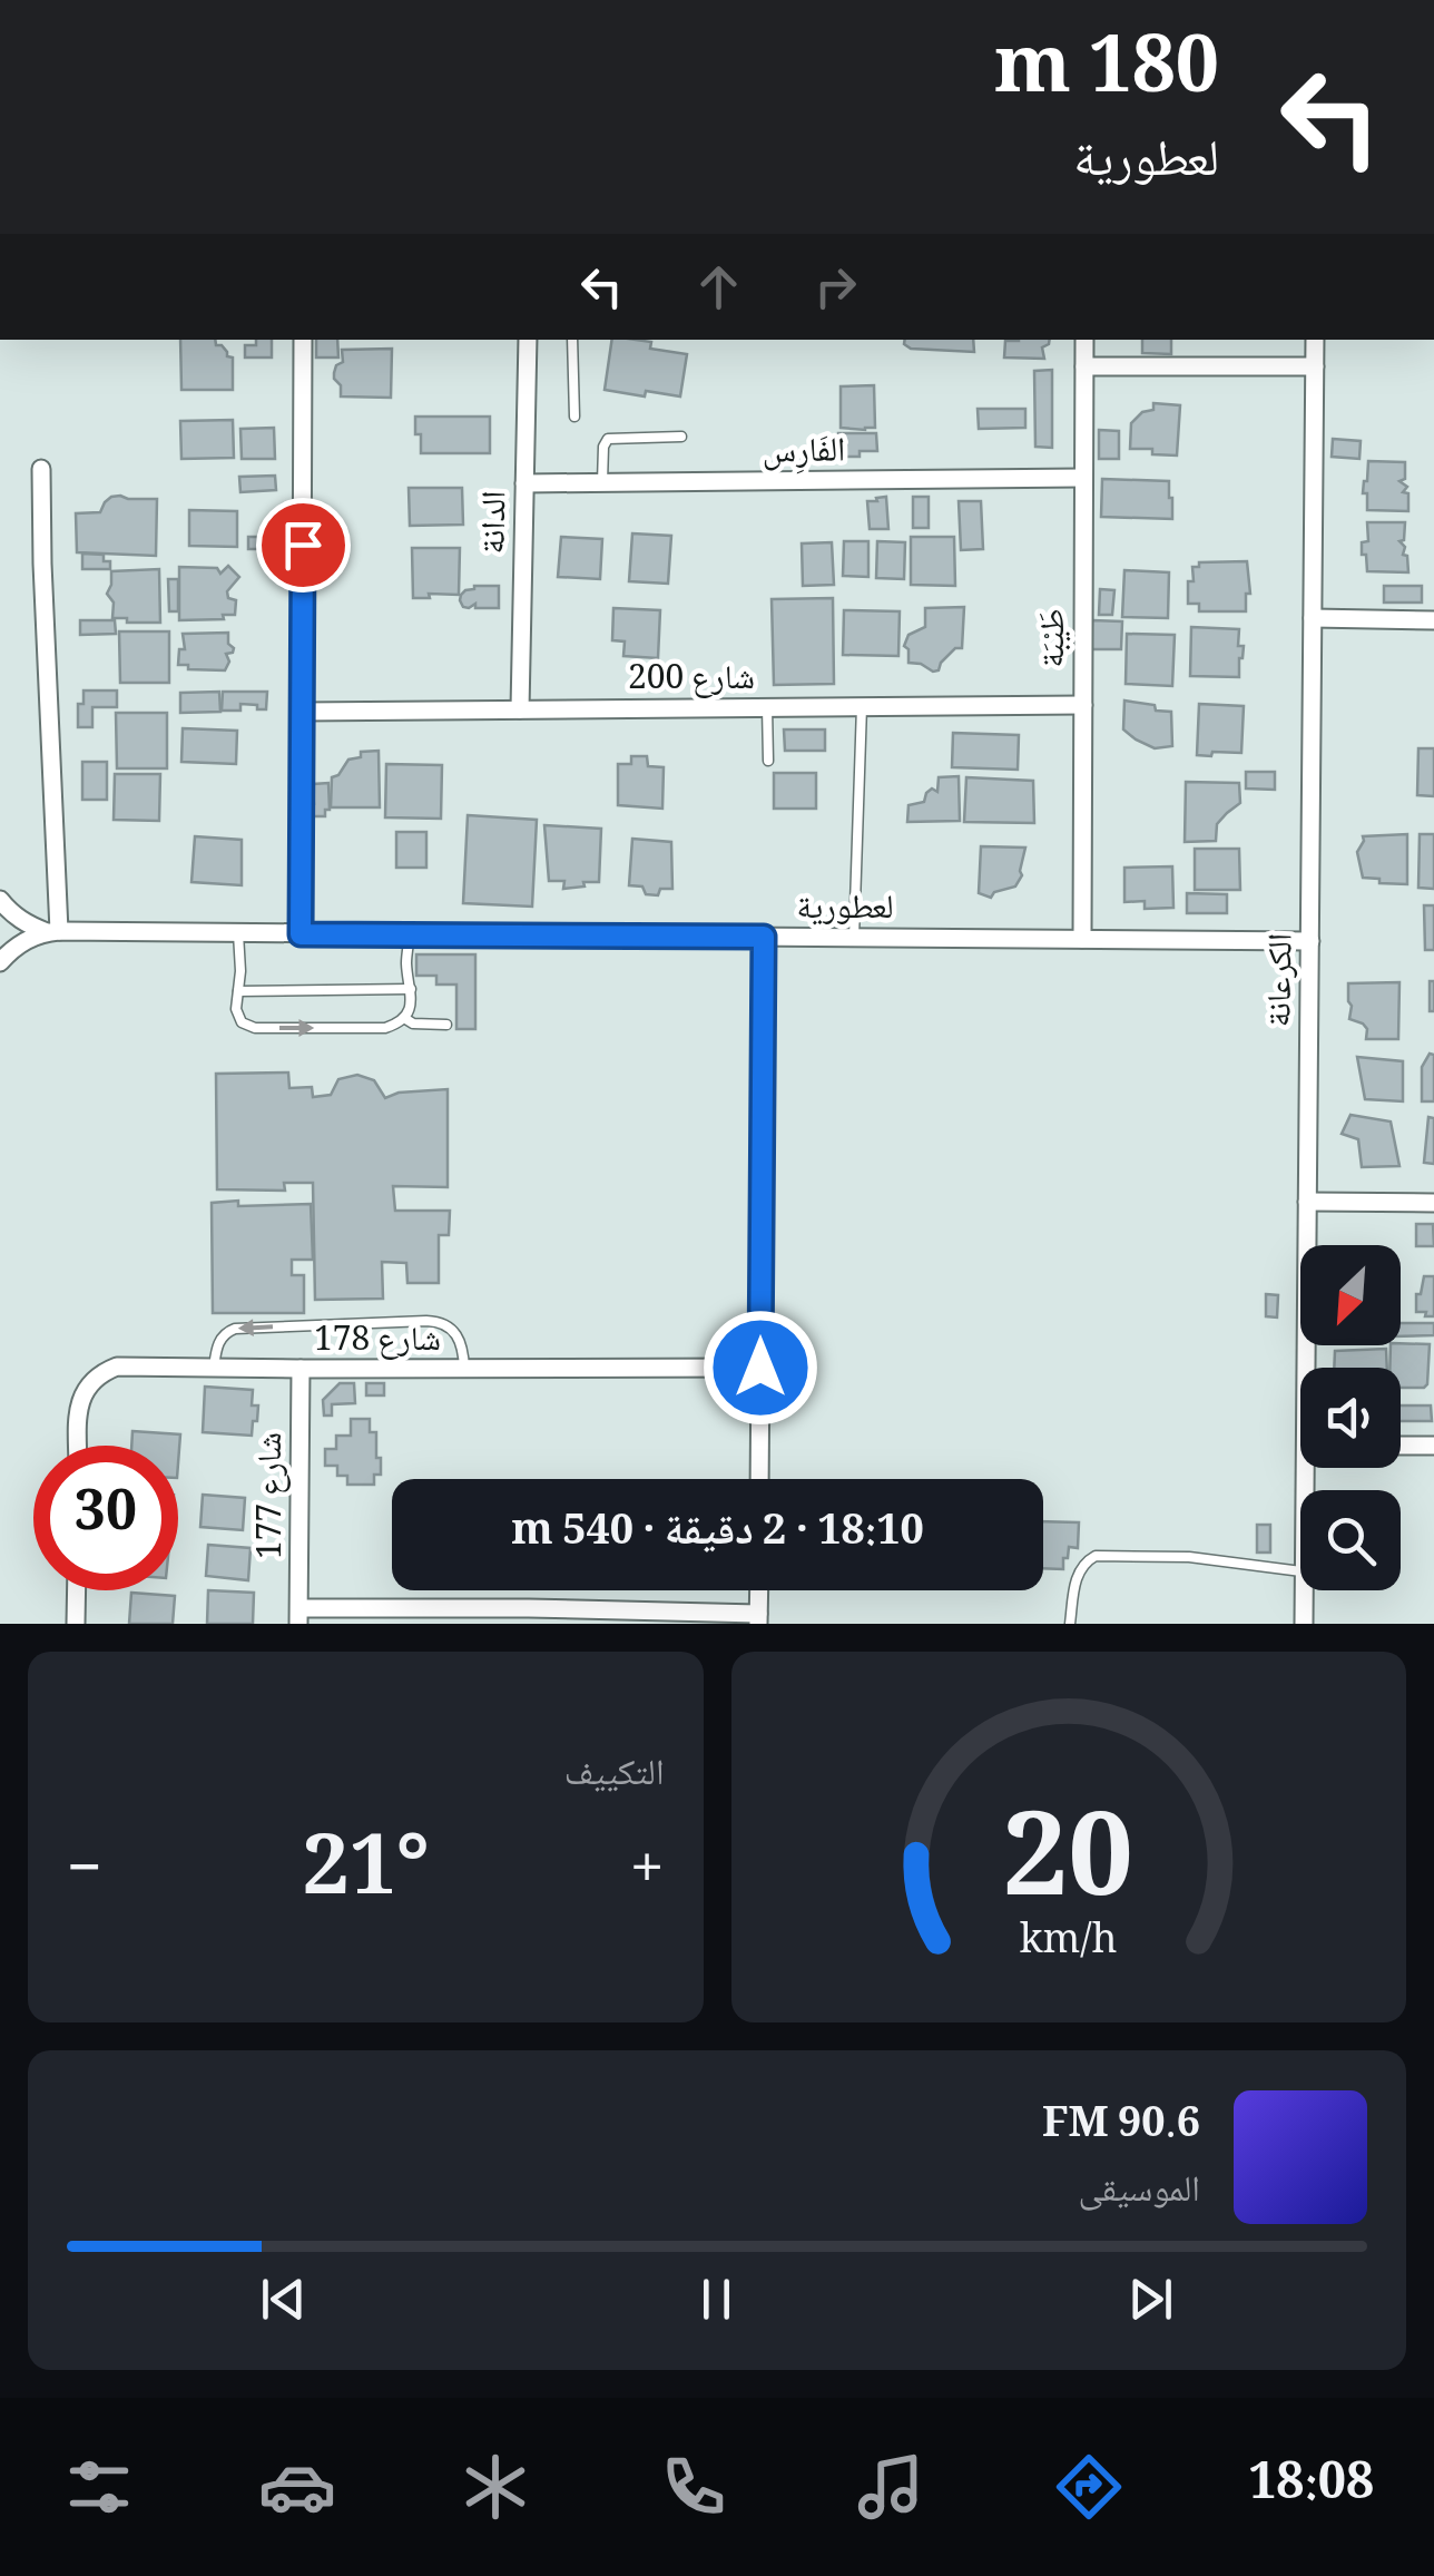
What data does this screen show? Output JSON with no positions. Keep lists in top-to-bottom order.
{
  "streets": {
    "street": [
      "الفَارِس",
      "الدانة",
      "طَيْبَة",
      "شارع 200",
      "لعطورية",
      "الكرعانة",
      "شارع 178",
      "شارع 177"
    ]
  },
  "crossings": [
    ["الفَارِس", "الدانة"],
    ["الفَارِس", "طَيْبَة"],
    ["الدانة", "شارع 200"],
    ["طَيْبَة", "شارع 200"],
    ["طَيْبَة", "لعطورية"],
    ["لعطورية", "الكرعانة"],
    ["شارع 178", "شارع 177"]
  ],
  "north": "bottom left",
  "page": {
    "turn": ["180 m", "لعطورية"],
    "limit": "30",
    "trip": "18:10 · 2 دقيقة · 540 m",
    "tile": "التكييف",
    "heat": ["−", "21°", "+"],
    "song": ["90.6 FM", "الموسيقى"],
    "tabs": "18:08",
    "gauge": ["20", "km/h"]
  }
}
